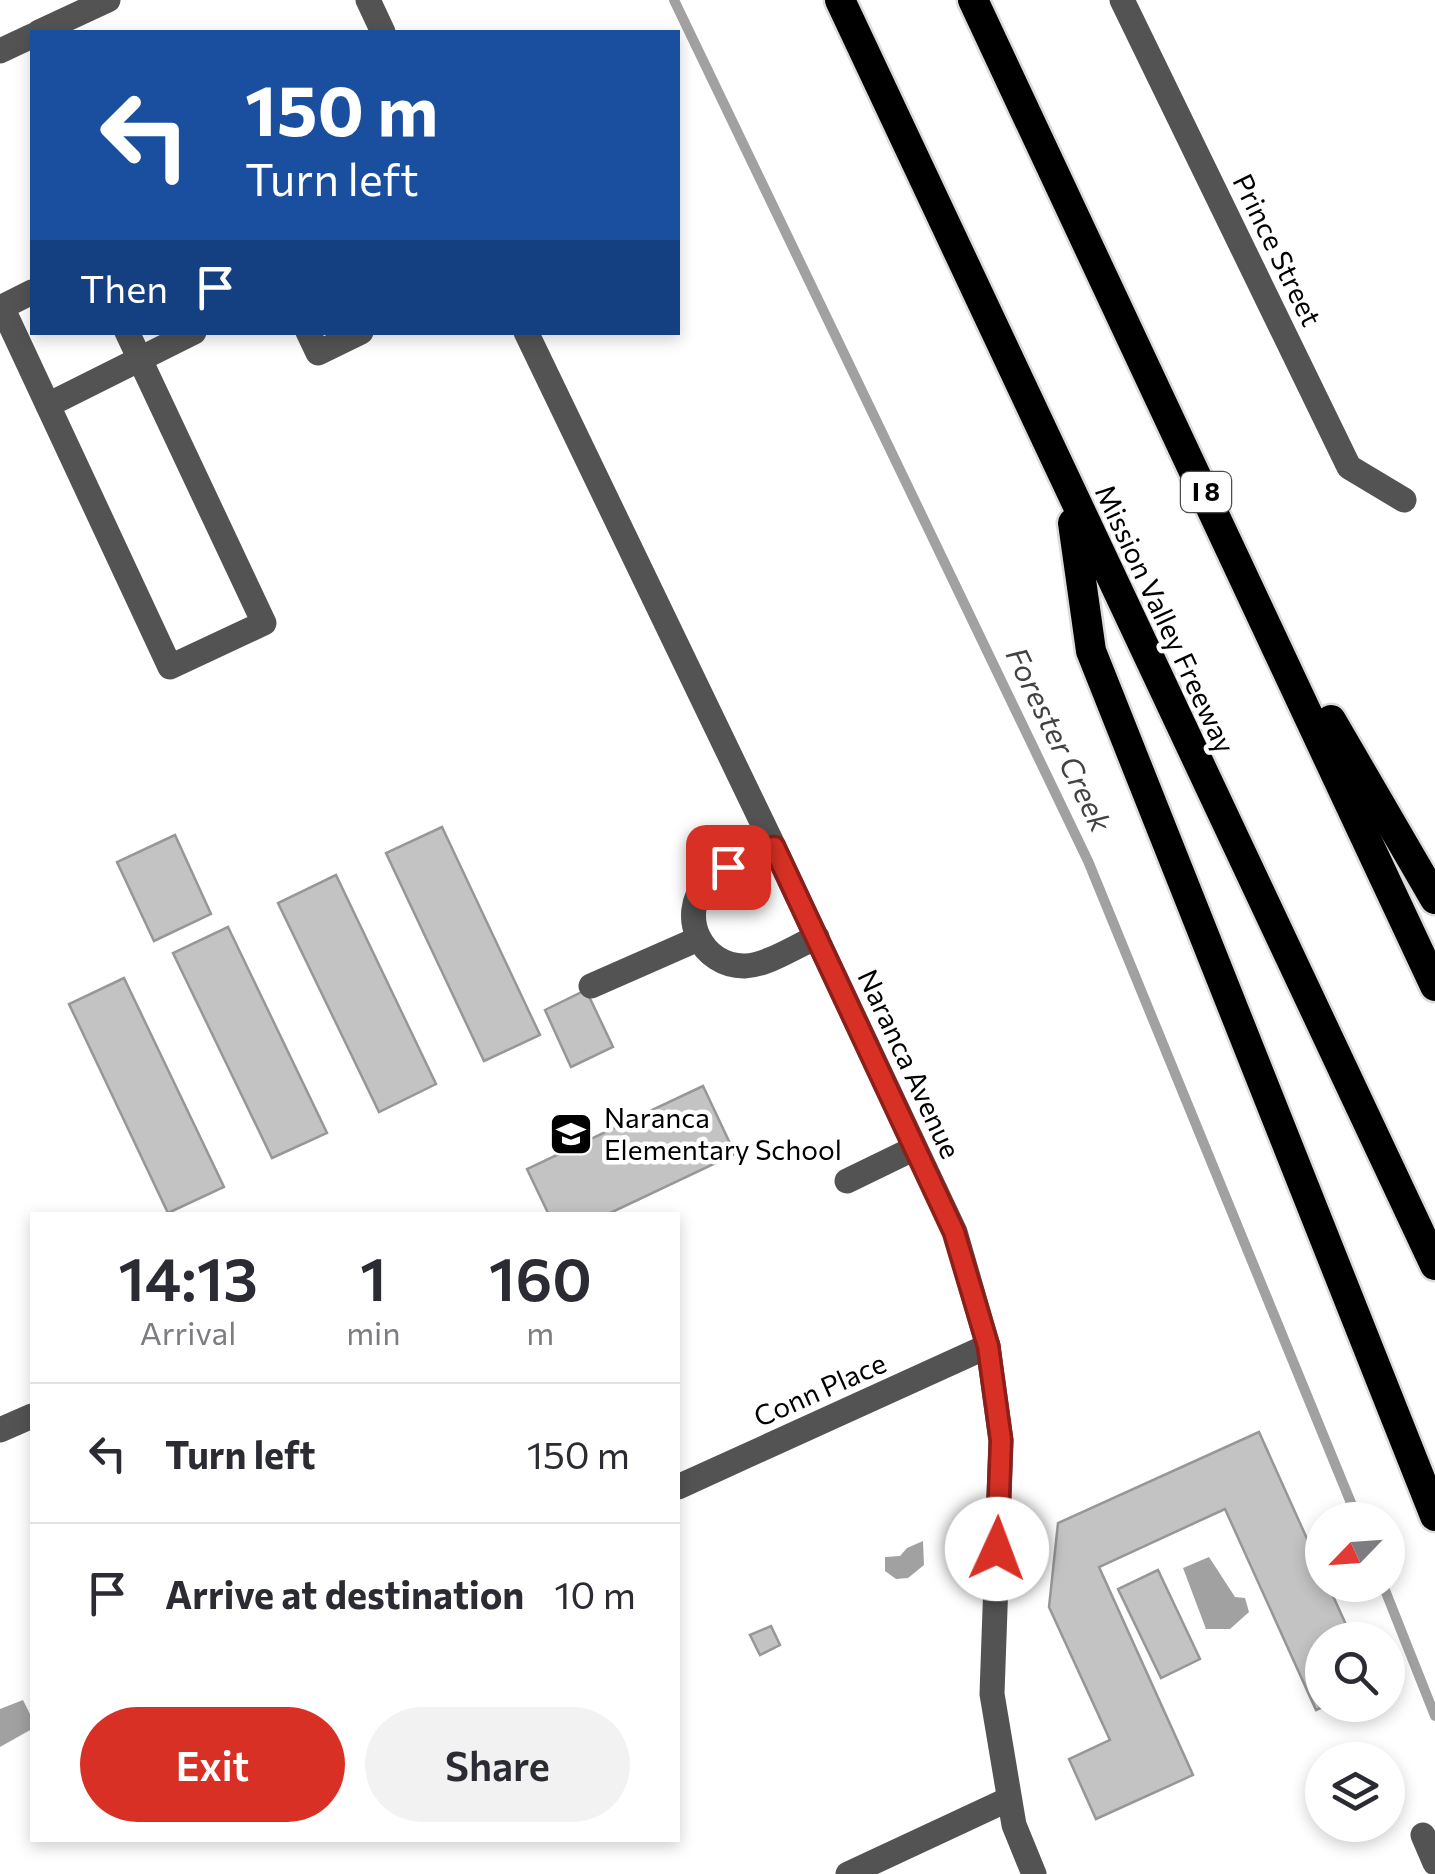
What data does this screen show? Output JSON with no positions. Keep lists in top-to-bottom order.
{
  "streets": {
    "highway": ["I 8", "Mission Valley Freeway"],
    "street": ["Prince Street", "Naranca Avenue", "Conn Place"]
  },
  "crossings": [
    ["Naranca Avenue", "Conn Place"]
  ],
  "water": ["Forester Creek"],
  "places": {
    "school or university": ["Naranca Elementary School"]
  },
  "north": "bottom left",
  "page": {
    "turn": ["150 m", "Turn left"],
    "then": "Then",
    "eta": [
      "14:13",
      "Arrival",
      "1",
      "min",
      "160",
      "m"
    ],
    "list": [
      {
        "name": "Turn left",
        "value": "150 m"
      },
      {
        "name": "Arrive at destination",
        "value": "10 m"
      }
    ],
    "buttons": ["Exit", "Share"]
  }
}
